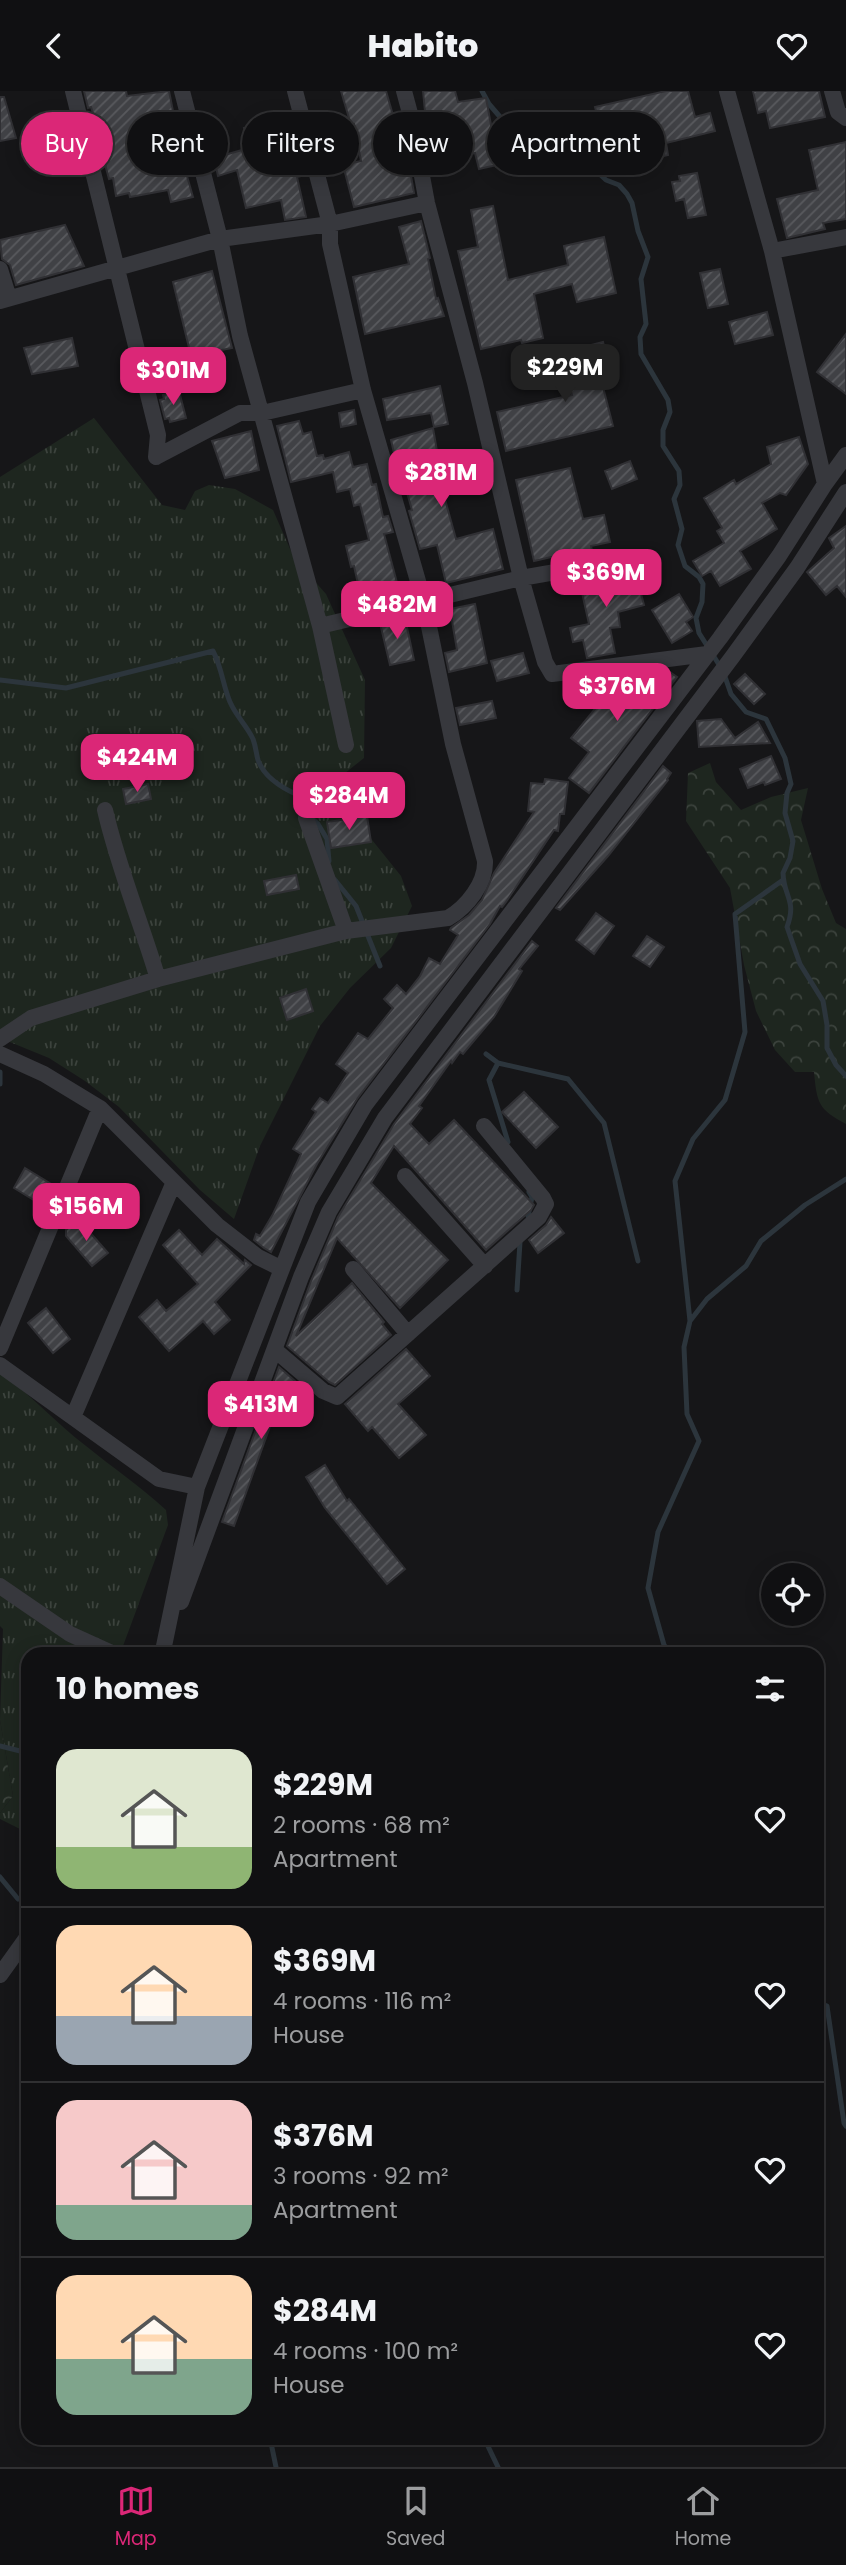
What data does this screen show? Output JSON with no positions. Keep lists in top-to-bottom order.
{
  "page": {
    "header": "Habito",
    "chip": [
      "Buy",
      "Rent",
      "Filters",
      "New",
      "Apartment"
    ],
    "price": [
      "$229M",
      "$301M",
      "$281M",
      "$369M",
      "$482M",
      "$376M",
      "$424M",
      "$284M",
      "$156M",
      "$413M"
    ],
    "heading": "10 homes",
    "list": [
      {
        "name": "$229M",
        "note": "2 rooms · 68 m² · Apartment"
      },
      {
        "name": "$369M",
        "note": "4 rooms · 116 m² · House"
      },
      {
        "name": "$376M",
        "note": "3 rooms · 92 m² · Apartment"
      },
      {
        "name": "$284M",
        "note": "4 rooms · 100 m² · House"
      }
    ],
    "tabs": ["Map", "Saved", "Home"]
  }
}
